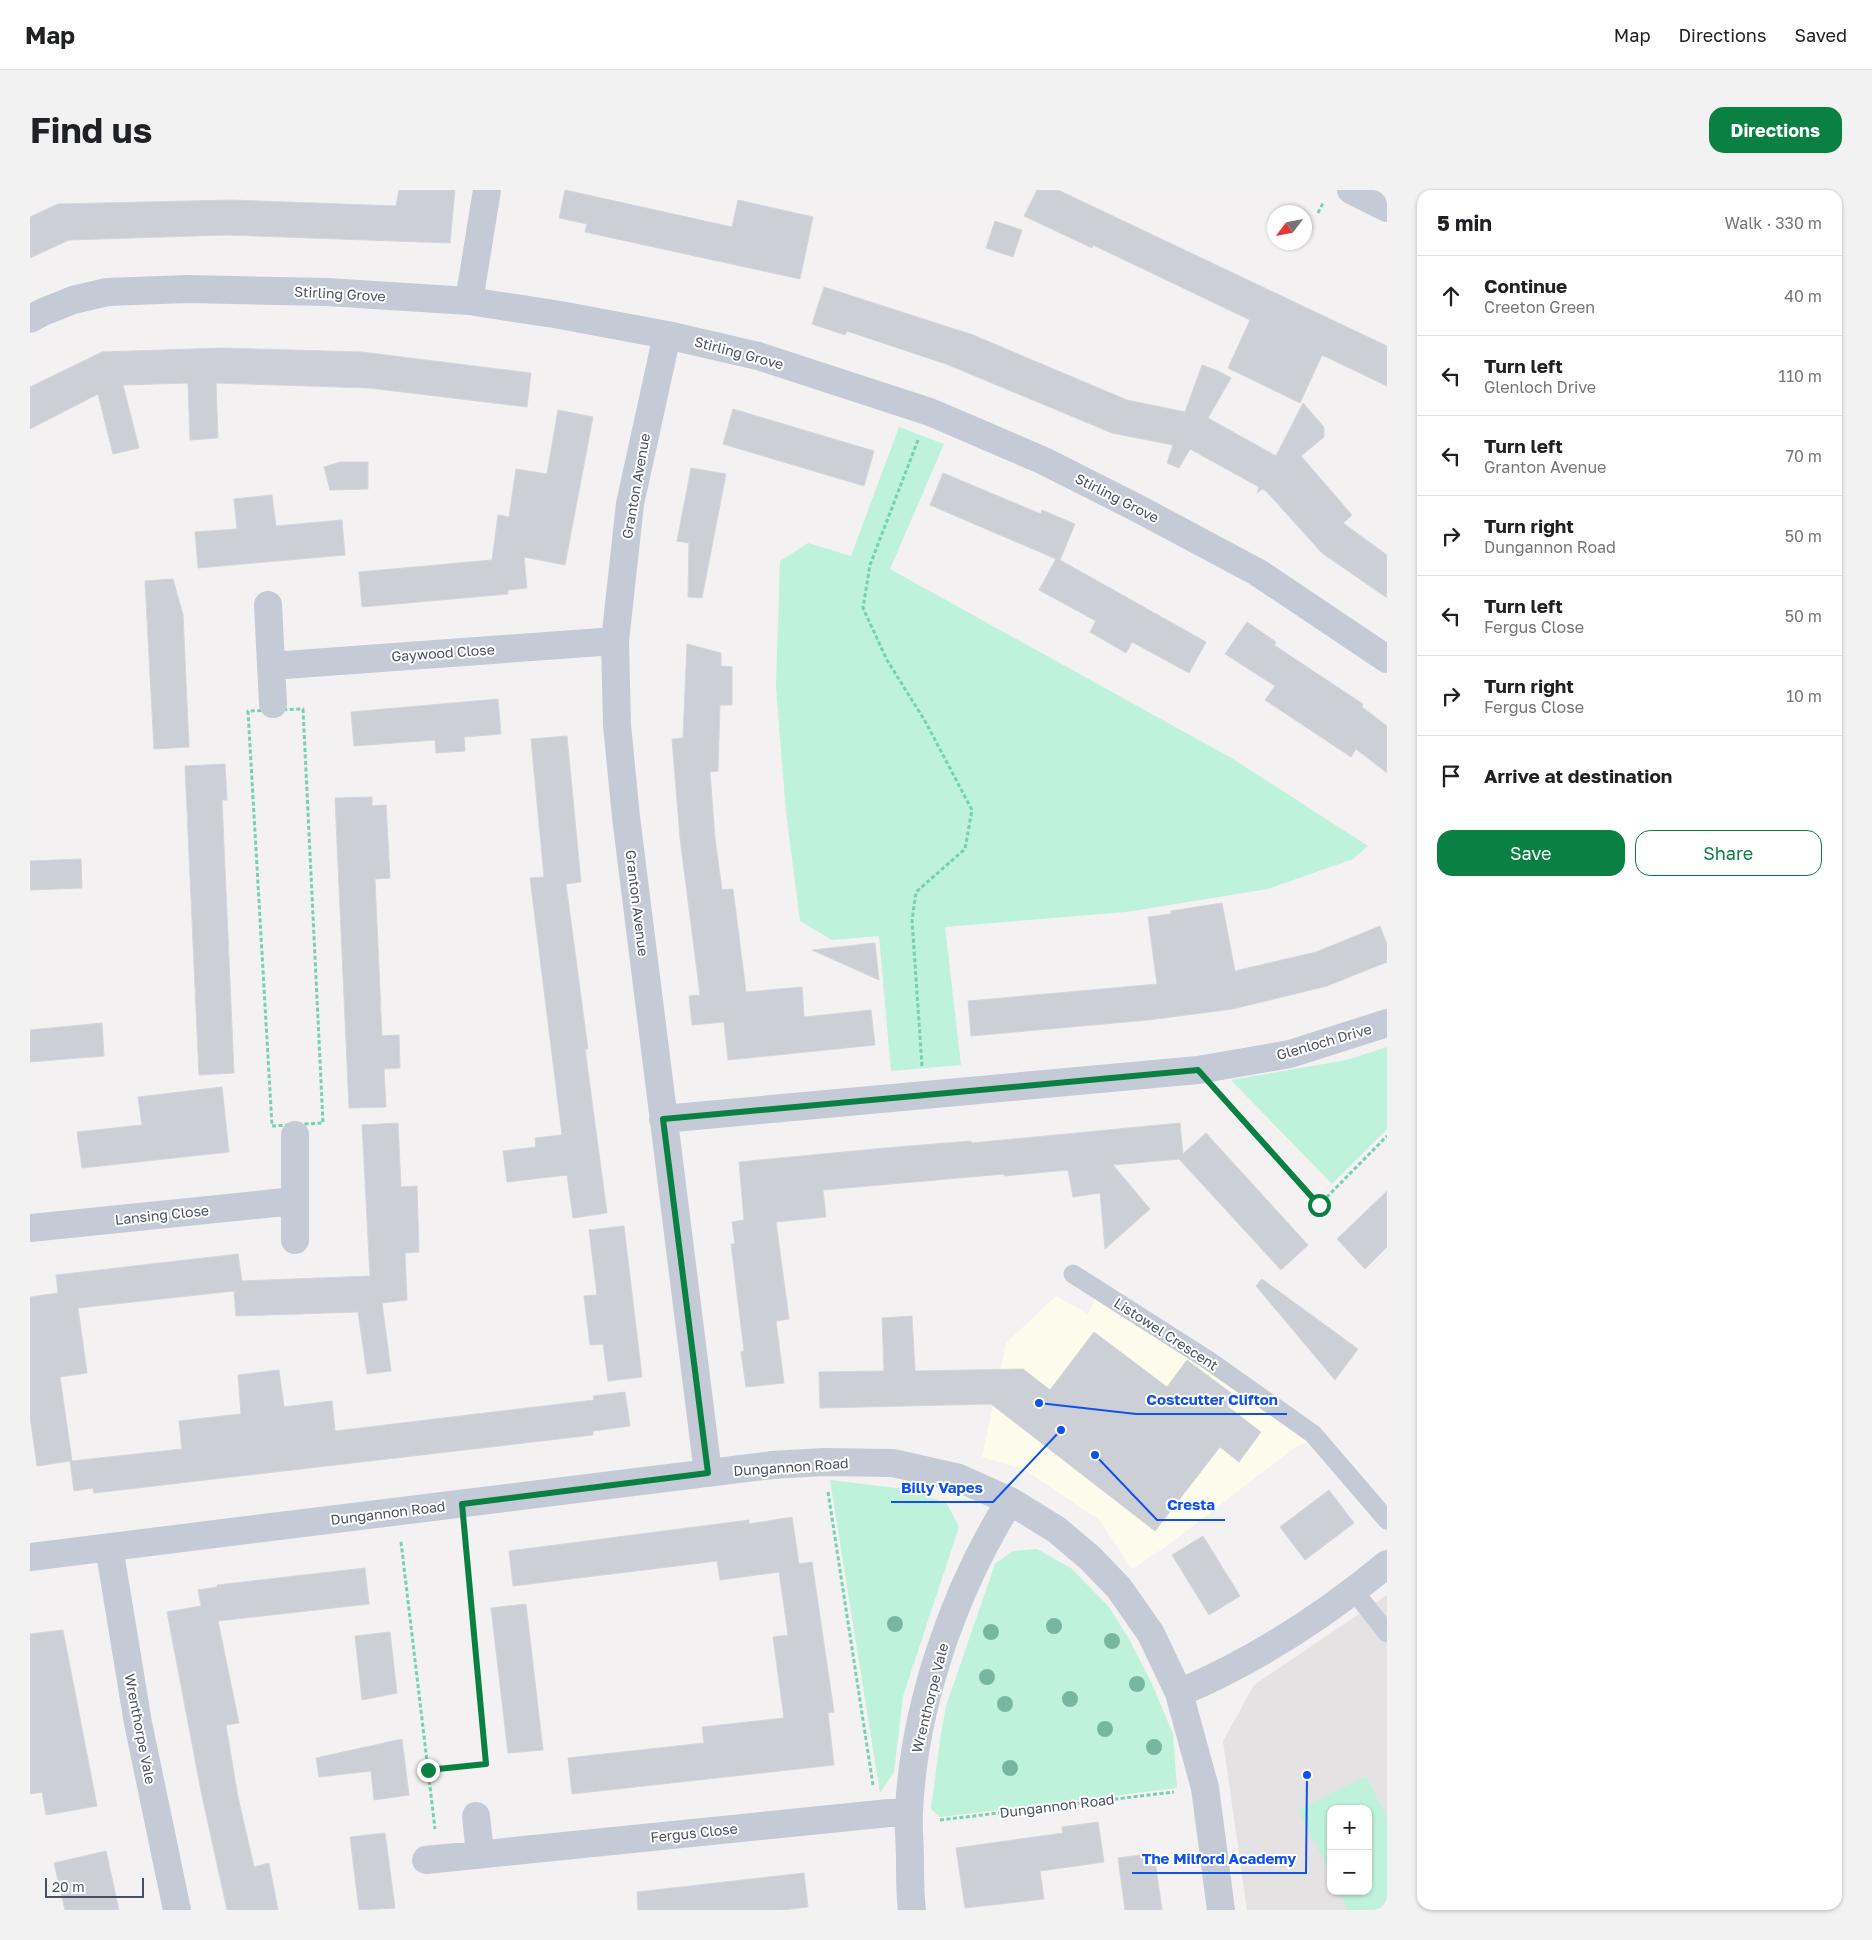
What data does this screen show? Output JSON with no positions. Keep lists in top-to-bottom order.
{
  "streets": {
    "street": [
      "Stirling Grove",
      "Granton Avenue",
      "Gaywood Close",
      "Glenloch Drive",
      "Lansing Close",
      "Dungannon Road",
      "Wrenthorpe Vale",
      "Fergus Close"
    ],
    "lane": ["Listowel Crescent"]
  },
  "crossings": [
    ["Stirling Grove", "Granton Avenue"],
    ["Granton Avenue", "Gaywood Close"],
    ["Granton Avenue", "Glenloch Drive"],
    ["Granton Avenue", "Dungannon Road"],
    ["Dungannon Road", "Wrenthorpe Vale"],
    ["Dungannon Road", "Fergus Close"],
    ["Wrenthorpe Vale", "Fergus Close"]
  ],
  "places": [
    "Costcutter Clifton",
    "Billy Vapes",
    "Cresta",
    "The Milford Academy"
  ],
  "scale_bar": "20 m",
  "north": "bottom left",
  "page": {
    "header": "Map",
    "nav": ["Map", "Directions", "Saved"],
    "buttons": [
      "Directions",
      ["Save", "Share"]
    ],
    "title": "Find us",
    "heading": ["5 min", "Walk · 330 m"],
    "list": [
      ["Continue", "Creeton Green", "40 m"],
      ["Turn left", "Glenloch Drive", "110 m"],
      ["Turn left", "Granton Avenue", "70 m"],
      ["Turn right", "Dungannon Road", "50 m"],
      ["Turn left", "Fergus Close", "50 m"],
      ["Turn right", "Fergus Close", "10 m"],
      "Arrive at destination"
    ],
    "map_buttons": ["+", "−"],
    "scale": "20 m"
  }
}
